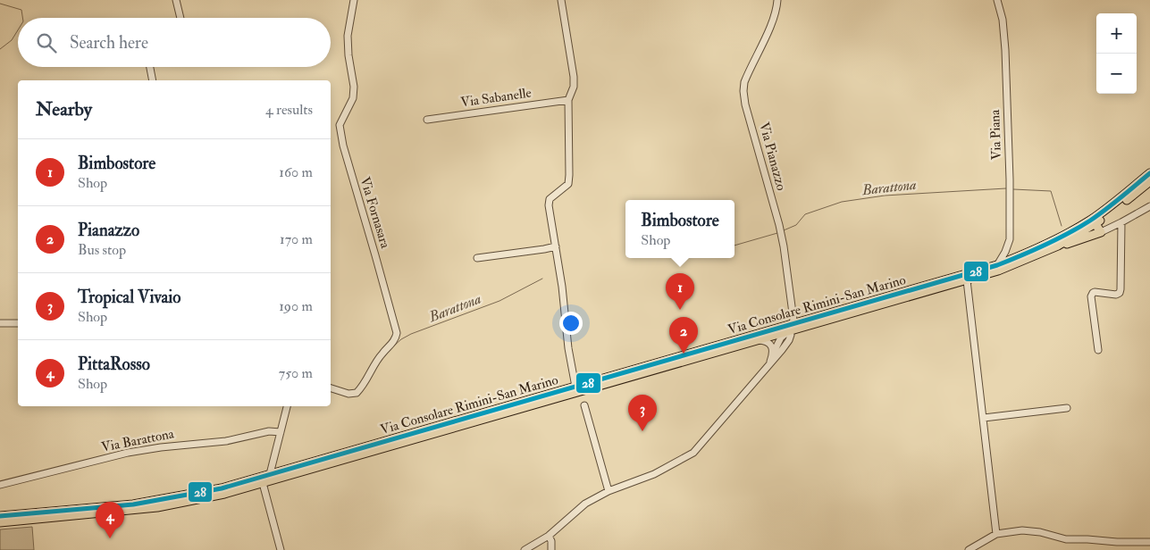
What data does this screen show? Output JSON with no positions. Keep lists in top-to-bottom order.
{
  "streets": {
    "main road": ["Via Consolare Rimini-San Marino"],
    "street": [
      "Via Sabanelle",
      "Via Piana",
      "Via Pianazzo",
      "Via Fornasara",
      "Via Barattona"
    ]
  },
  "crossings": [
    ["Via Piana", "Via Consolare Rimini-San Marino"],
    ["Via Pianazzo", "Via Consolare Rimini-San Marino"]
  ],
  "water": ["Barattona"],
  "lines": ["transit line 28"],
  "page": {
    "map_buttons": ["+", "−"],
    "search": "Search here",
    "heading": ["Nearby", "4 results"],
    "list": [
      {
        "mark": "1",
        "name": "Bimbostore",
        "note": "Shop",
        "value": "160 m"
      },
      {
        "mark": "2",
        "name": "Pianazzo",
        "note": "Bus stop",
        "value": "170 m"
      },
      {
        "mark": "3",
        "name": "Tropical Vivaio",
        "note": "Shop",
        "value": "190 m"
      },
      {
        "mark": "4",
        "name": "PittaRosso",
        "note": "Shop",
        "value": "750 m"
      }
    ],
    "popup": ["Bimbostore", "Shop"],
    "pins": [
      "1",
      "2",
      "3",
      "4"
    ]
  }
}
